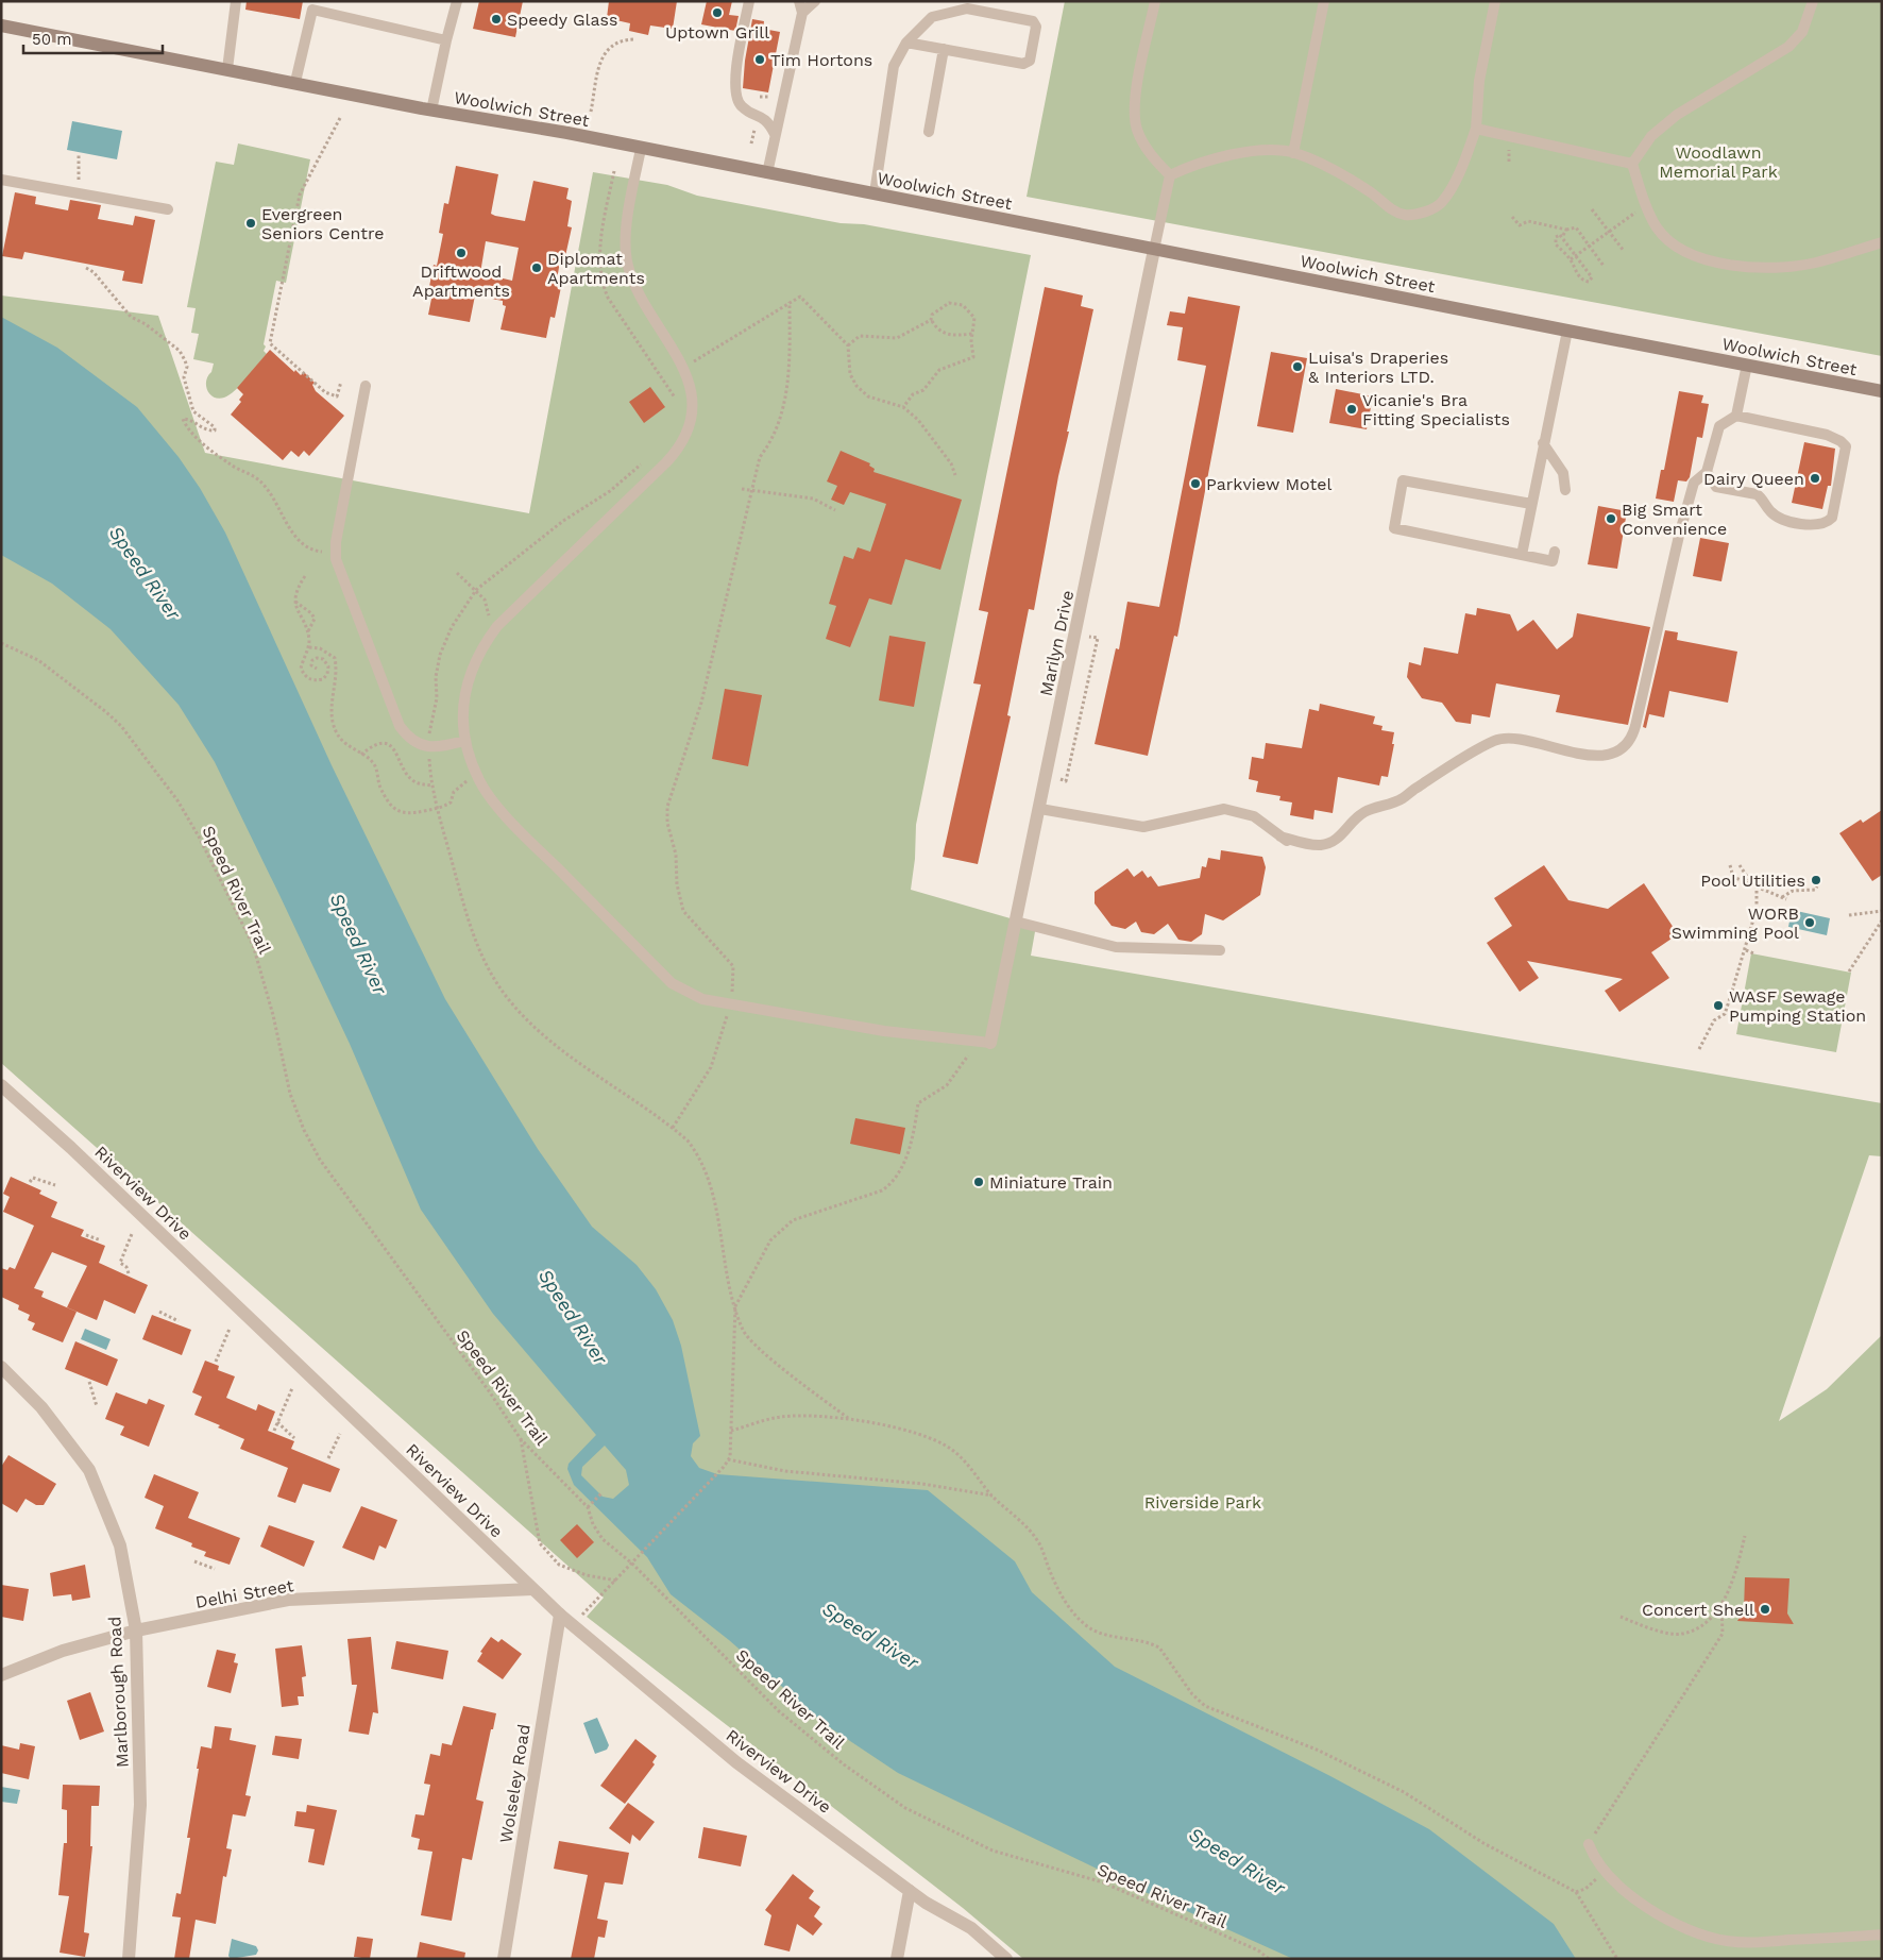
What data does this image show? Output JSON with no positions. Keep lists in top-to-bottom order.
{
  "streets": {
    "main road": ["Woolwich Street"],
    "street": [
      "Marilyn Drive",
      "Riverview Drive",
      "Delhi Street",
      "Marlborough Road",
      "Wolseley Road"
    ],
    "path": ["Speed River Trail"]
  },
  "crossings": [
    ["Woolwich Street", "Marilyn Drive"],
    ["Riverview Drive", "Delhi Street"],
    ["Riverview Drive", "Wolseley Road"],
    ["Delhi Street", "Marlborough Road"]
  ],
  "water": ["Speed River"],
  "parks": ["Woodlawn Memorial Park", "Riverside Park"],
  "places": [
    "Uptown Grill",
    "Speedy Glass",
    "Tim Hortons",
    "Evergreen Seniors Centre",
    "Driftwood Apartments",
    "Diplomat Apartments",
    "Luisa's Draperies & Interiors LTD.",
    "Vicanie's Bra Fitting Specialists",
    "Dairy Queen",
    "Parkview Motel",
    "Big Smart Convenience",
    "Pool Utilities",
    "WORB Swimming Pool",
    "WASF Sewage Pumping Station",
    "Miniature Train",
    "Concert Shell"
  ],
  "scale_bar": "50 m"
}
